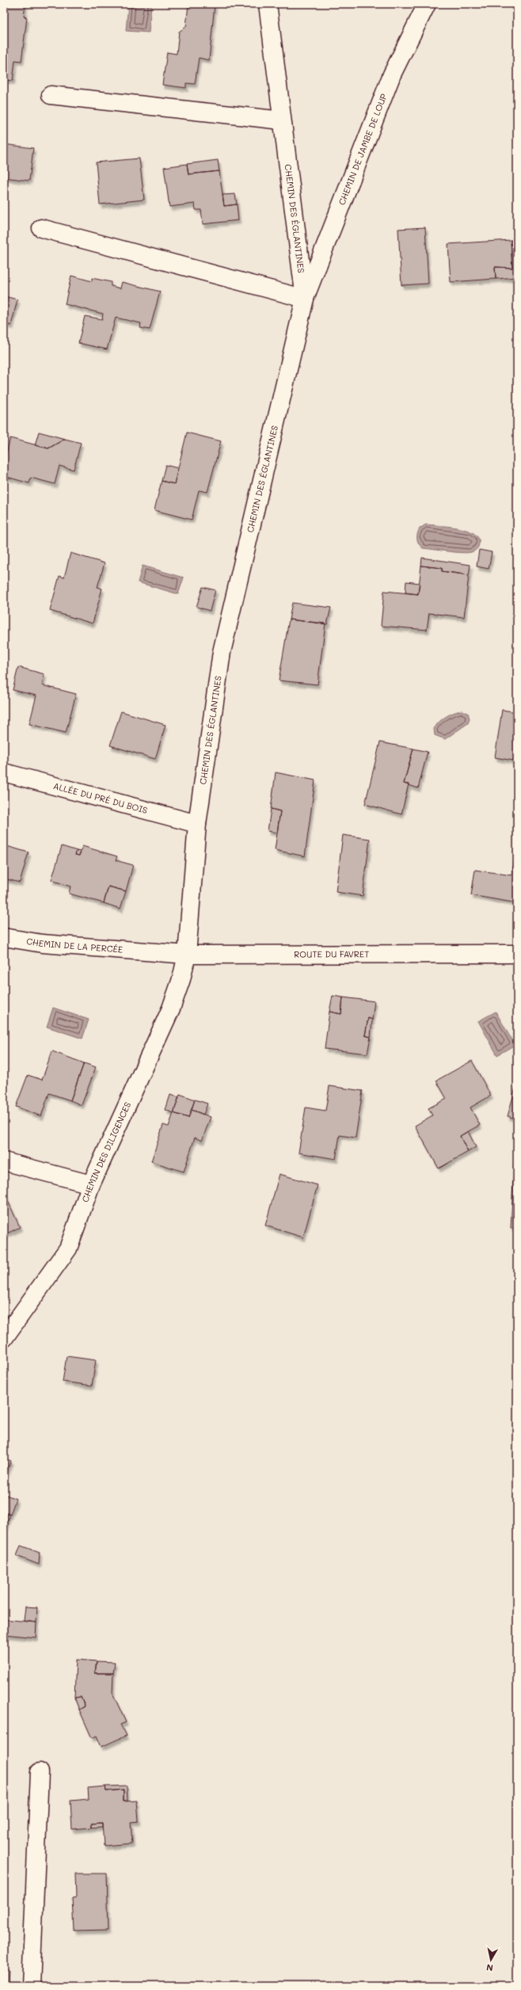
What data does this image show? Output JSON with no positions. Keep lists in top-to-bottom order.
{
  "streets": {
    "street": [
      "CHEMIN DE JAMBE DE LOUP",
      "CHEMIN DES ÉGLANTINES",
      "ALLÉE DU PRÉ DU BOIS",
      "CHEMIN DE LA PERCÉE",
      "ROUTE DU FAVRET",
      "CHEMIN DES DILIGENCES"
    ]
  },
  "crossings": [
    ["CHEMIN DE JAMBE DE LOUP", "CHEMIN DES ÉGLANTINES"],
    ["CHEMIN DES ÉGLANTINES", "ALLÉE DU PRÉ DU BOIS"],
    ["CHEMIN DES ÉGLANTINES", "ROUTE DU FAVRET"],
    ["CHEMIN DES ÉGLANTINES", "CHEMIN DES DILIGENCES"],
    ["CHEMIN DE LA PERCÉE", "ROUTE DU FAVRET"],
    ["ROUTE DU FAVRET", "CHEMIN DES DILIGENCES"]
  ],
  "north": "bottom"
}
